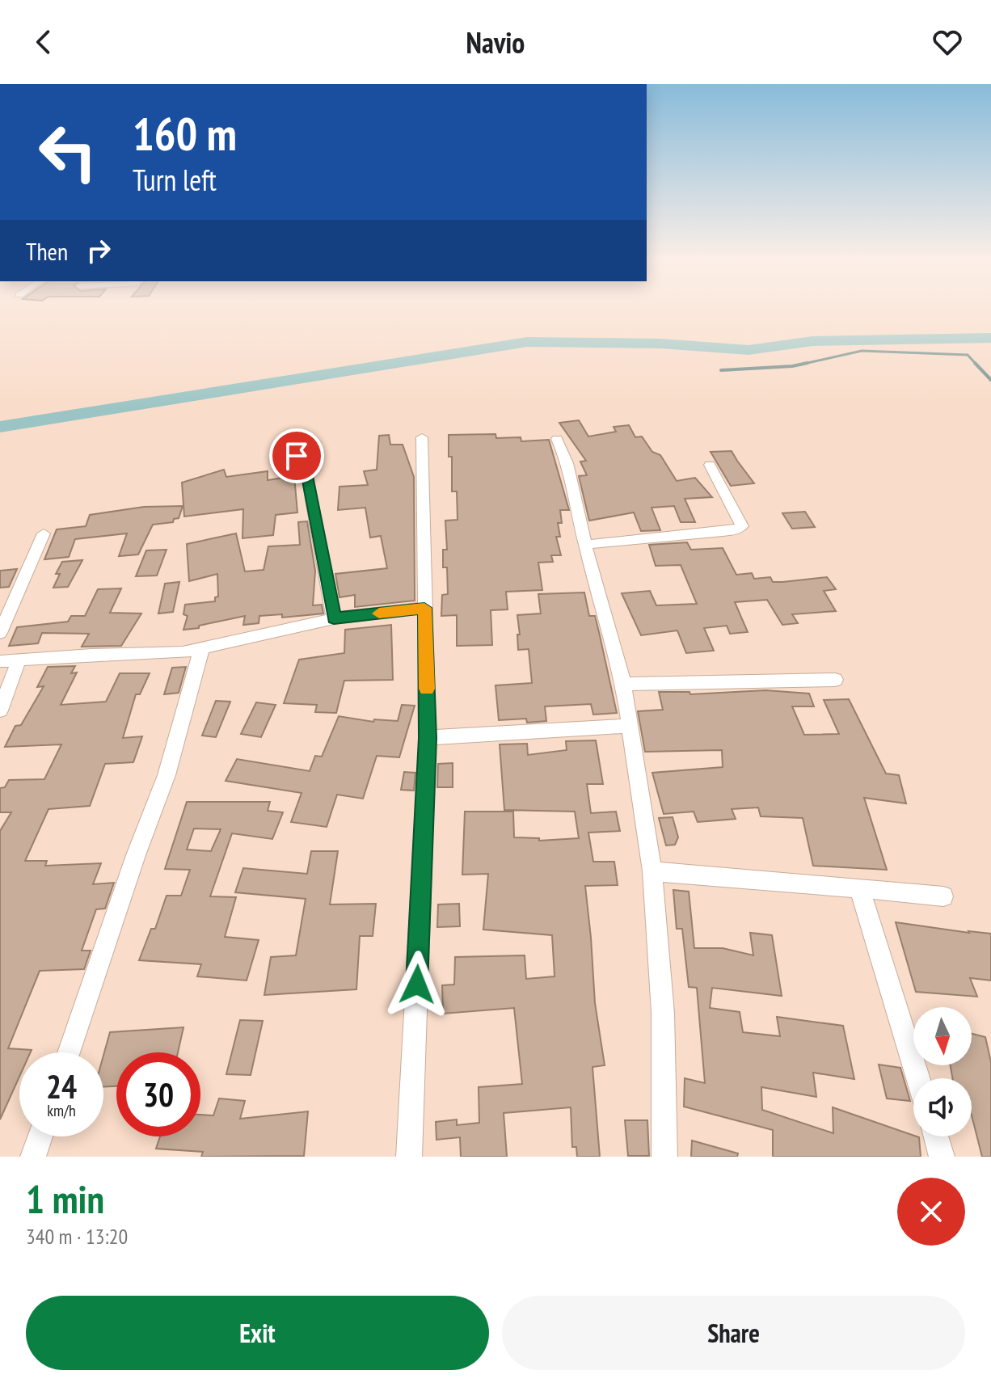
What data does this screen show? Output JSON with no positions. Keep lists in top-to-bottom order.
{
  "north": "bottom",
  "page": {
    "header": "Navio",
    "turn": ["160 m", "Turn left"],
    "then": "Then",
    "speed": "24 km/h",
    "limit": "30",
    "heading": ["1 min", "340 m · 13:20"],
    "buttons": ["Exit", "Share"]
  }
}
